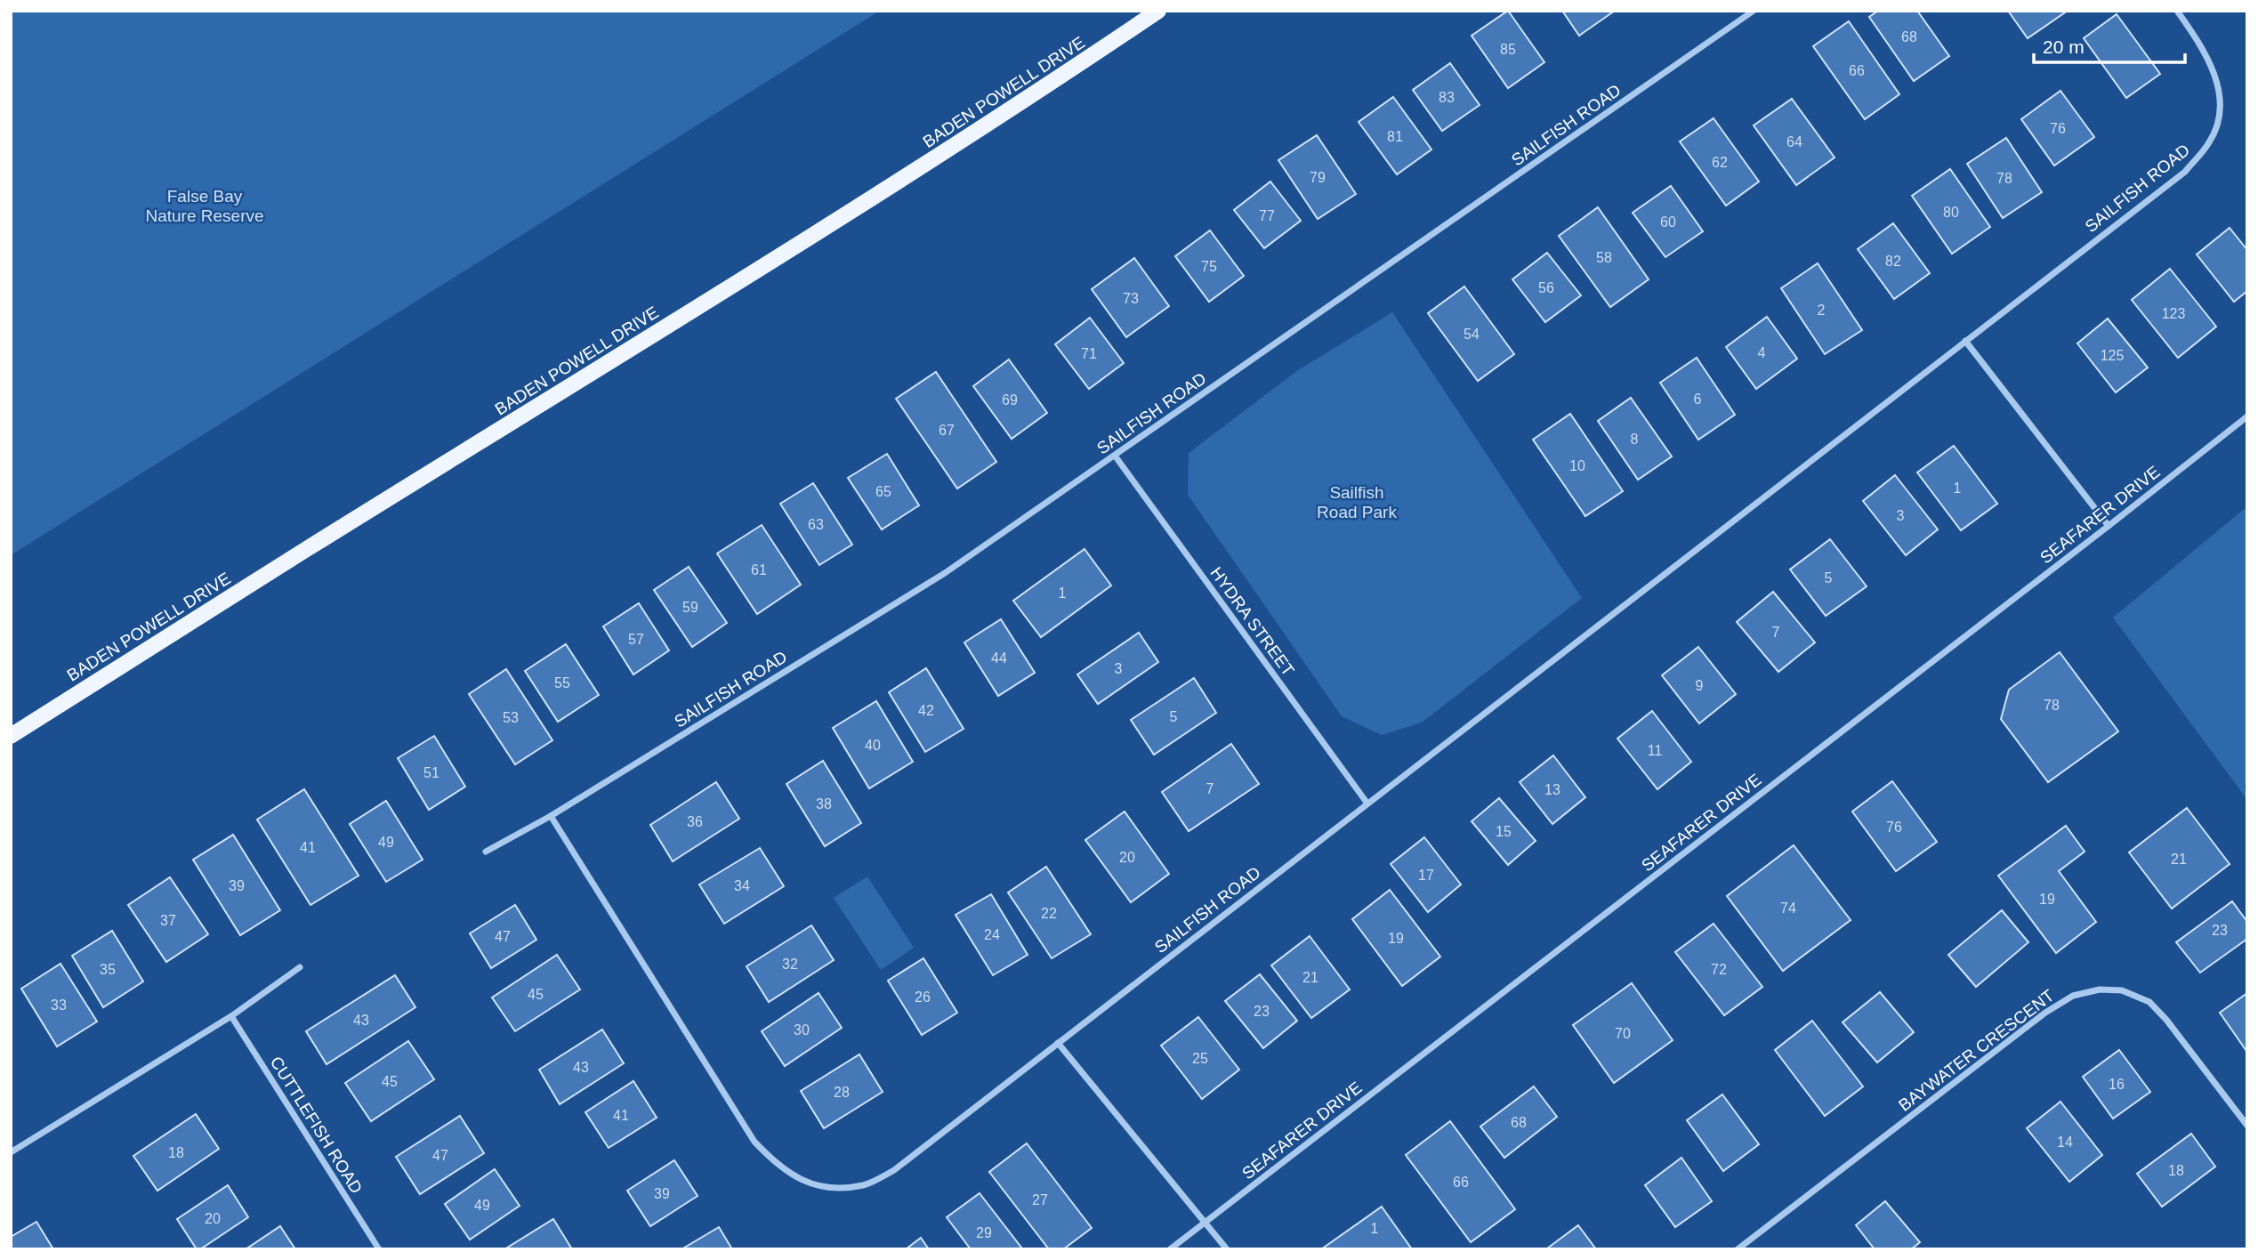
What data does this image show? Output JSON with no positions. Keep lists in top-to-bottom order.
{
  "streets": {
    "main road": ["BADEN POWELL DRIVE"],
    "street": [
      "SAILFISH ROAD",
      "SEAFARER DRIVE",
      "HYDRA STREET",
      "BAYWATER CRESCENT",
      "CUTTLEFISH ROAD"
    ]
  },
  "crossings": [
    ["SAILFISH ROAD", "HYDRA STREET"]
  ],
  "parks": ["False Bay Nature Reserve", "Sailfish Road Park"],
  "house_numbers": [
    "68",
    "85",
    "66",
    "83",
    "76",
    "81",
    "64",
    "62",
    "79",
    "78",
    "80",
    "77",
    "60",
    "58",
    "82",
    "75",
    "56",
    "73",
    "2",
    "123",
    "54",
    "4",
    "71",
    "125",
    "6",
    "69",
    "67",
    "8",
    "10",
    "1",
    "65",
    "3",
    "63",
    "61",
    "5",
    "1",
    "59",
    "7",
    "57",
    "44",
    "3",
    "55",
    "9",
    "78",
    "42",
    "5",
    "53",
    "40",
    "11",
    "51",
    "7",
    "13",
    "38",
    "36",
    "76",
    "15",
    "49",
    "41",
    "20",
    "21",
    "17",
    "39",
    "34",
    "19",
    "74",
    "22",
    "37",
    "23",
    "24",
    "47",
    "19",
    "32",
    "35",
    "72",
    "21",
    "45",
    "26",
    "33",
    "23",
    "43",
    "30",
    "70",
    "25",
    "43",
    "45",
    "16",
    "28",
    "41",
    "68",
    "14",
    "18",
    "47",
    "18",
    "66",
    "39",
    "27",
    "49",
    "20",
    "1",
    "29"
  ],
  "scale_bar": "20 m"
}
